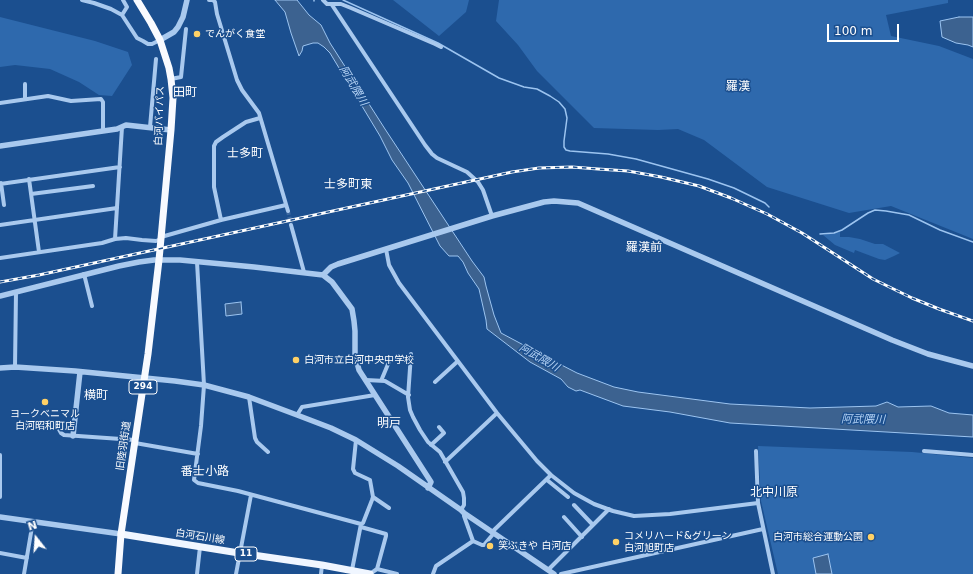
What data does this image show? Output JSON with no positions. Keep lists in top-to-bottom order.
{
  "streets": {
    "highway": ["白河バイパス", "294", "旧陸羽街道"],
    "main road": ["白河石川線", "11"]
  },
  "crossings": [
    ["白河バイパス", "旧陸羽街道"],
    ["294", "旧陸羽街道"],
    ["294", "白河石川線"],
    ["旧陸羽街道", "白河石川線"]
  ],
  "districts": [
    "羅漢",
    "田町",
    "士多町",
    "士多町東",
    "羅漢前",
    "横町",
    "明戸",
    "番士小路",
    "北中川原"
  ],
  "water": ["阿武隈川"],
  "places": [
    "でんがく食堂",
    "白河市立白河中央中学校",
    "ヨークベニマル 白河昭和町店",
    "白河市総合運動公園",
    "コメリハード&グリーン 白河旭町店",
    "笑ぶきや 白河店"
  ],
  "scale_bar": "100 m",
  "north": "top"
}
